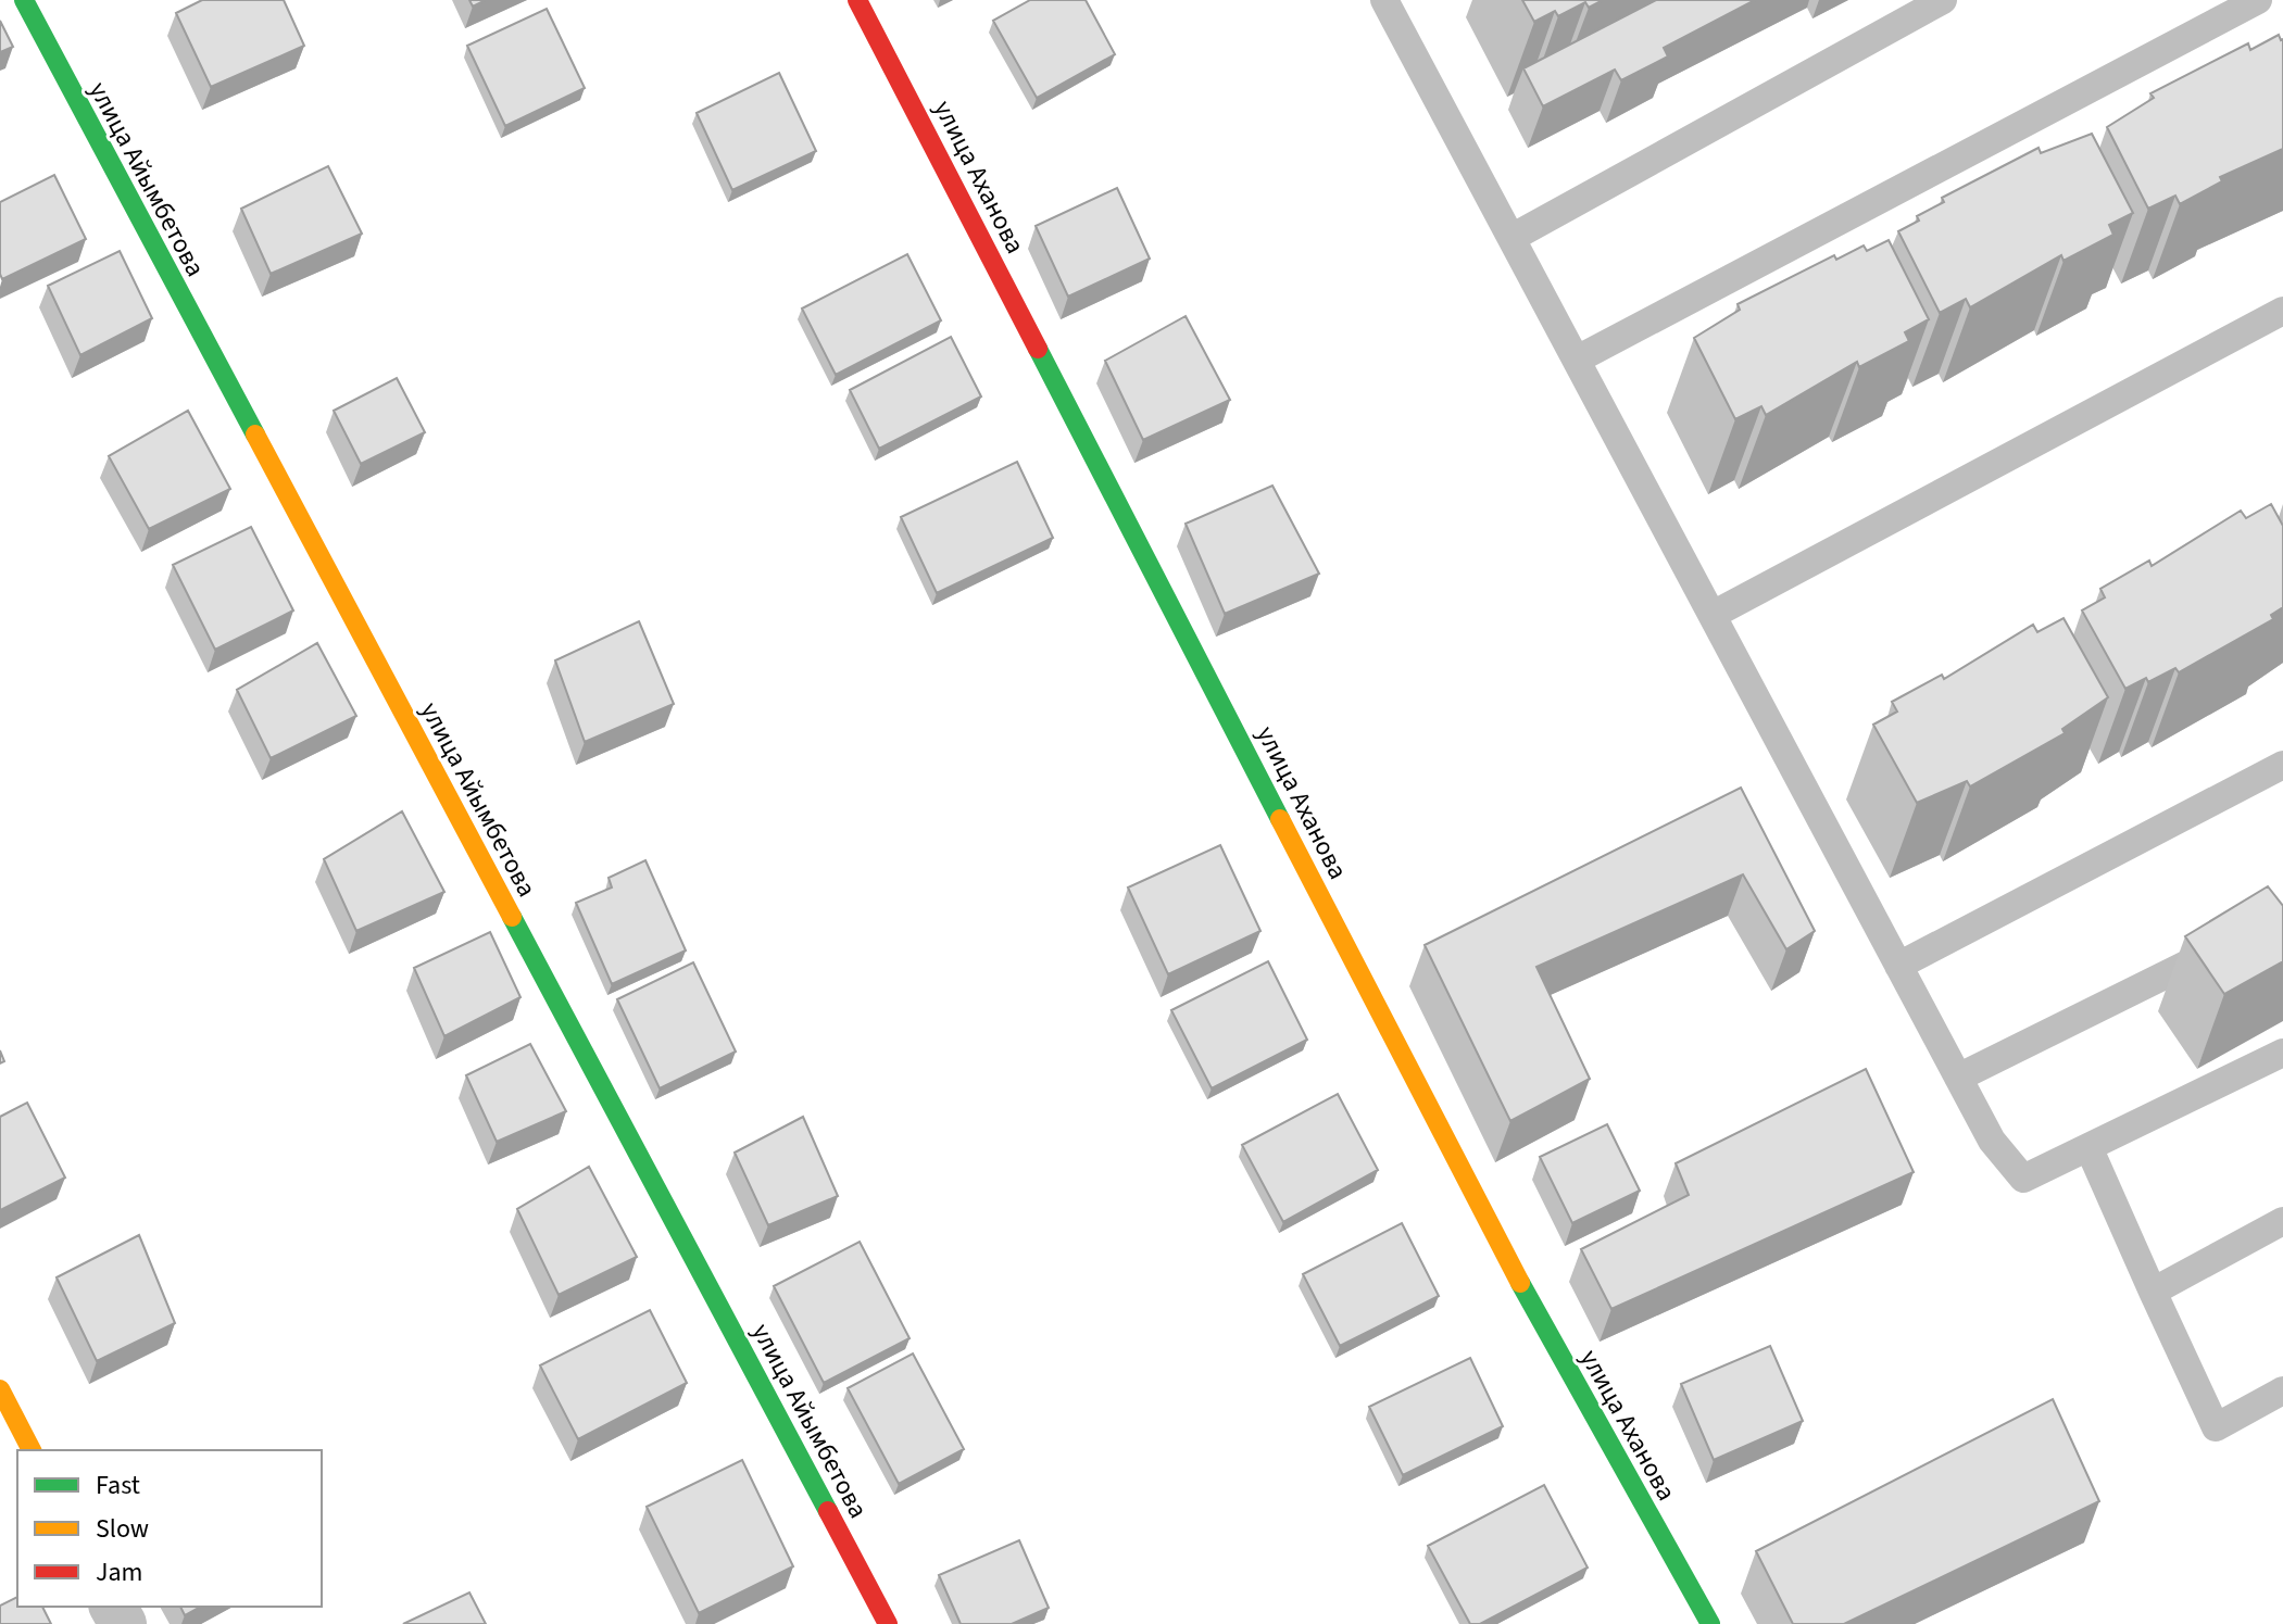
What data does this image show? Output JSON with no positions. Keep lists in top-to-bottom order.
{
  "streets": {
    "street": ["улица Аханова", "улица Айымбетова"]
  },
  "legend": ["Fast", "Slow", "Jam"]
}
